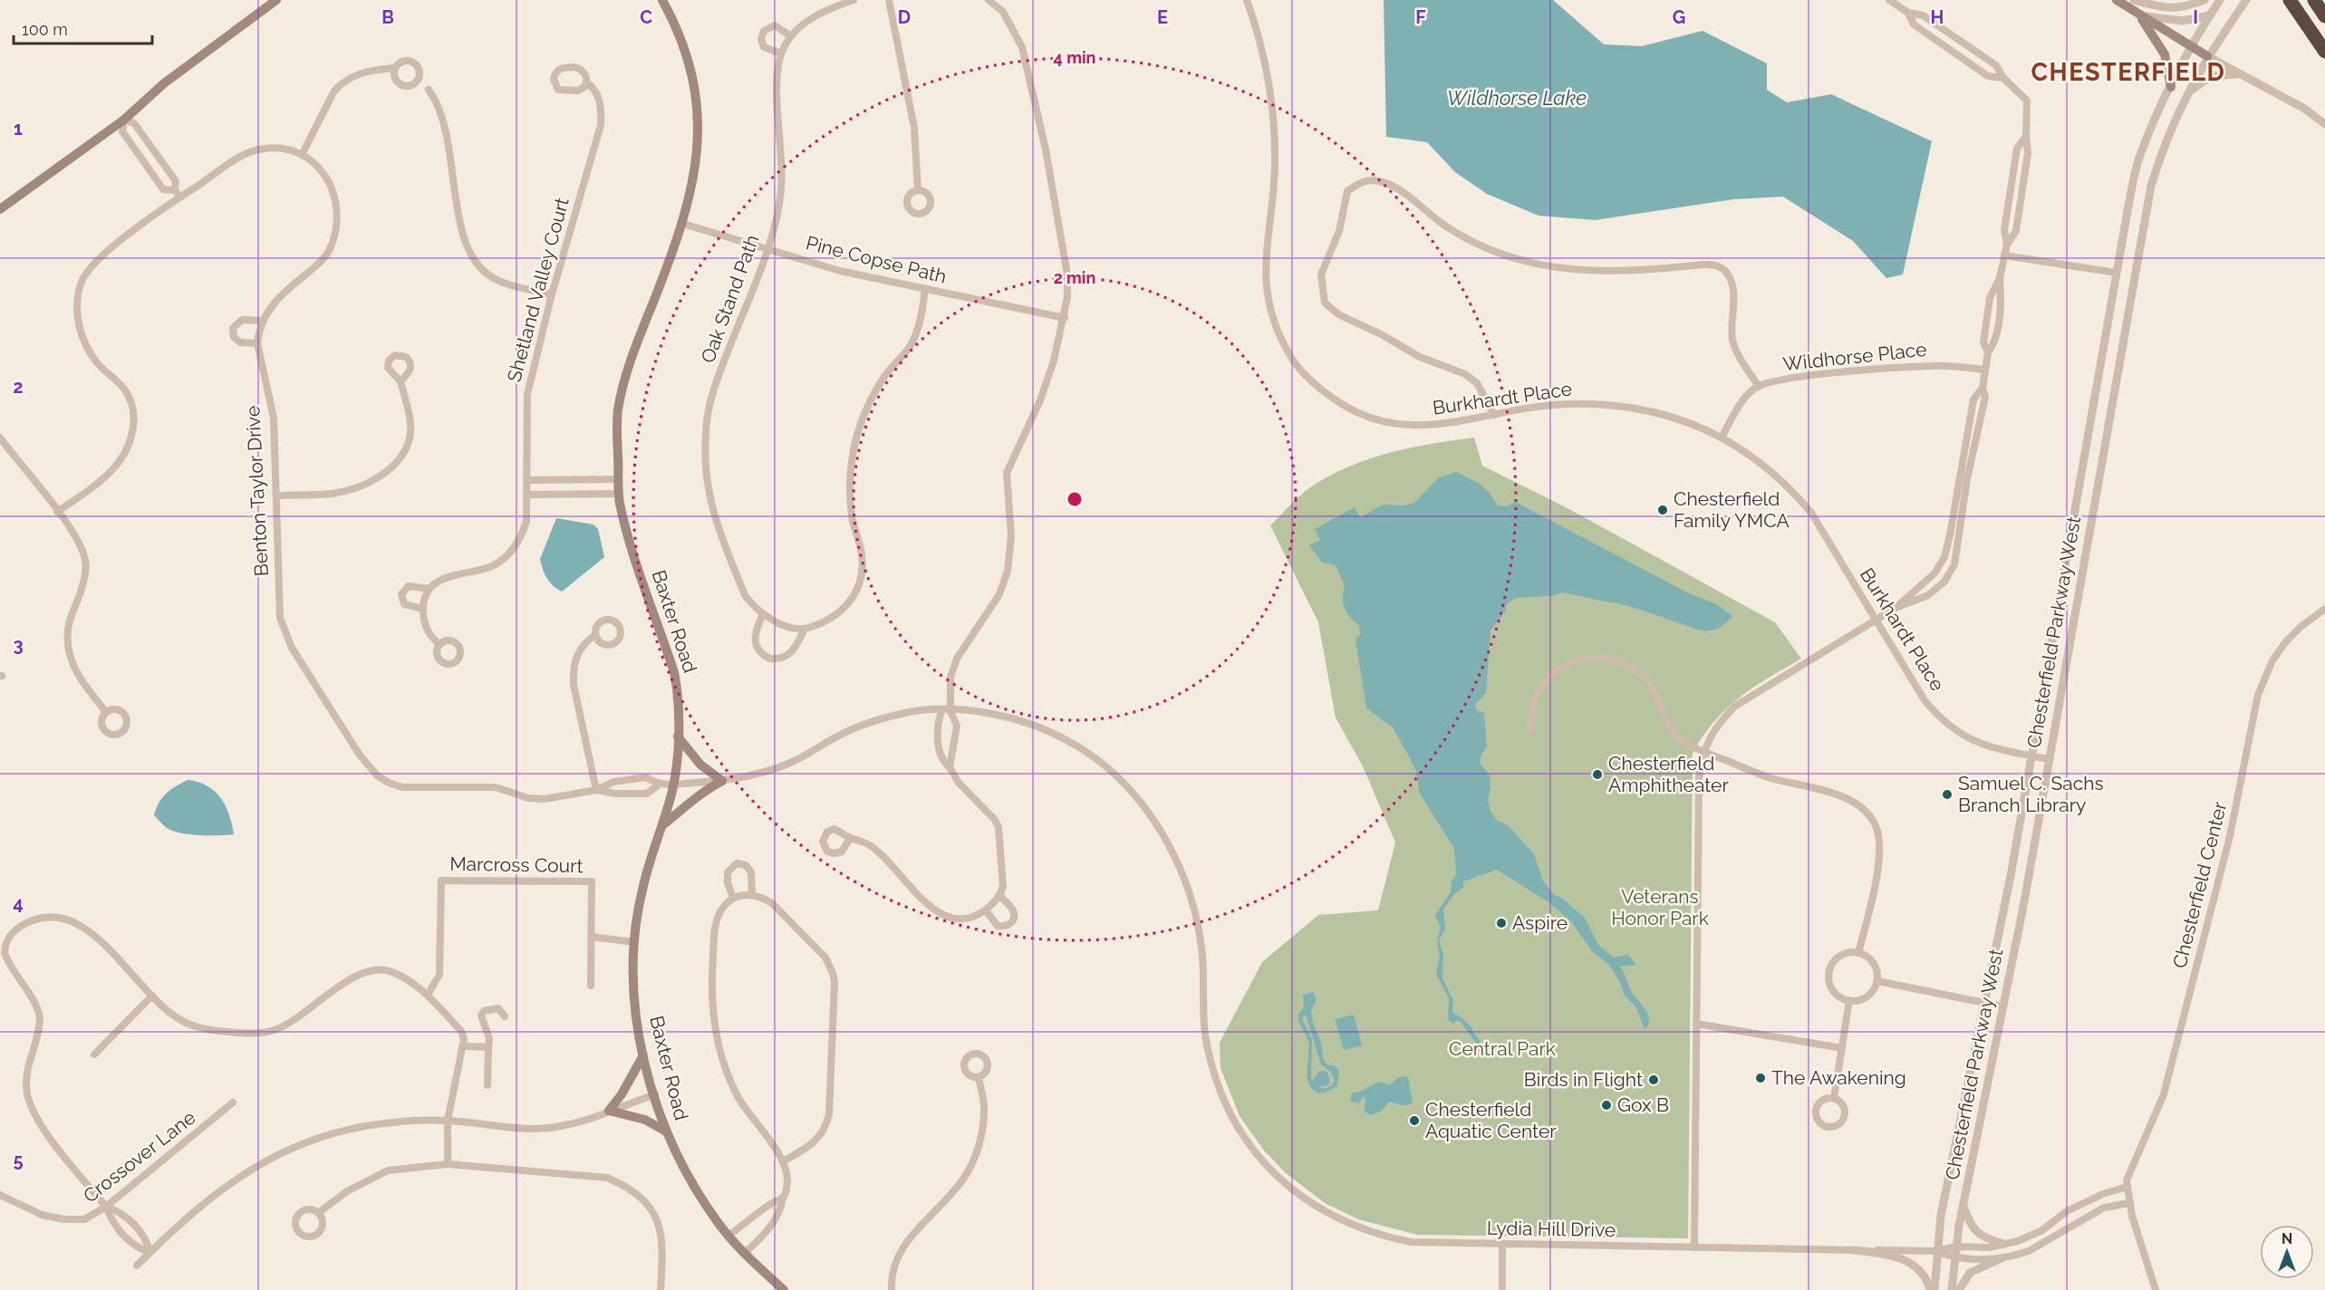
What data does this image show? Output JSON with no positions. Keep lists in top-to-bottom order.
{
  "streets": {
    "main road": ["Baxter Road"],
    "street": [
      "Pine Copse Path",
      "Shetland Valley Court",
      "Oak Stand Path",
      "Wildhorse Place",
      "Burkhardt Place",
      "Benton Taylor Drive",
      "Chesterfield Parkway West",
      "Marcross Court",
      "Chesterfield Center",
      "Crossover Lane",
      "Lydia Hill Drive"
    ]
  },
  "crossings": [
    ["Pine Copse Path", "Oak Stand Path"],
    ["Pine Copse Path", "Baxter Road"],
    ["Wildhorse Place", "Burkhardt Place"],
    ["Burkhardt Place", "Chesterfield Parkway West"],
    ["Benton Taylor Drive", "Baxter Road"],
    ["Benton Taylor Drive", "Lydia Hill Drive"],
    ["Chesterfield Parkway West", "Lydia Hill Drive"]
  ],
  "districts": ["CHESTERFIELD"],
  "water": ["Wildhorse Lake"],
  "parks": ["Veterans Honor Park", "Central Park"],
  "places": [
    "Chesterfield Family YMCA",
    "Chesterfield Amphitheater",
    "Samuel C. Sachs Branch Library",
    "Aspire",
    "The Awakening",
    "Birds in Flight",
    "Gox B",
    "Chesterfield Aquatic Center"
  ],
  "scale_bar": "100 m",
  "north": "top",
  "grid": {
    "columns": [
      "B",
      "C",
      "D",
      "E",
      "F",
      "G",
      "H",
      "I"
    ],
    "rows": [
      "1",
      "2",
      "3",
      "4",
      "5"
    ]
  },
  "rings": ["4 min", "2 min"]
}
